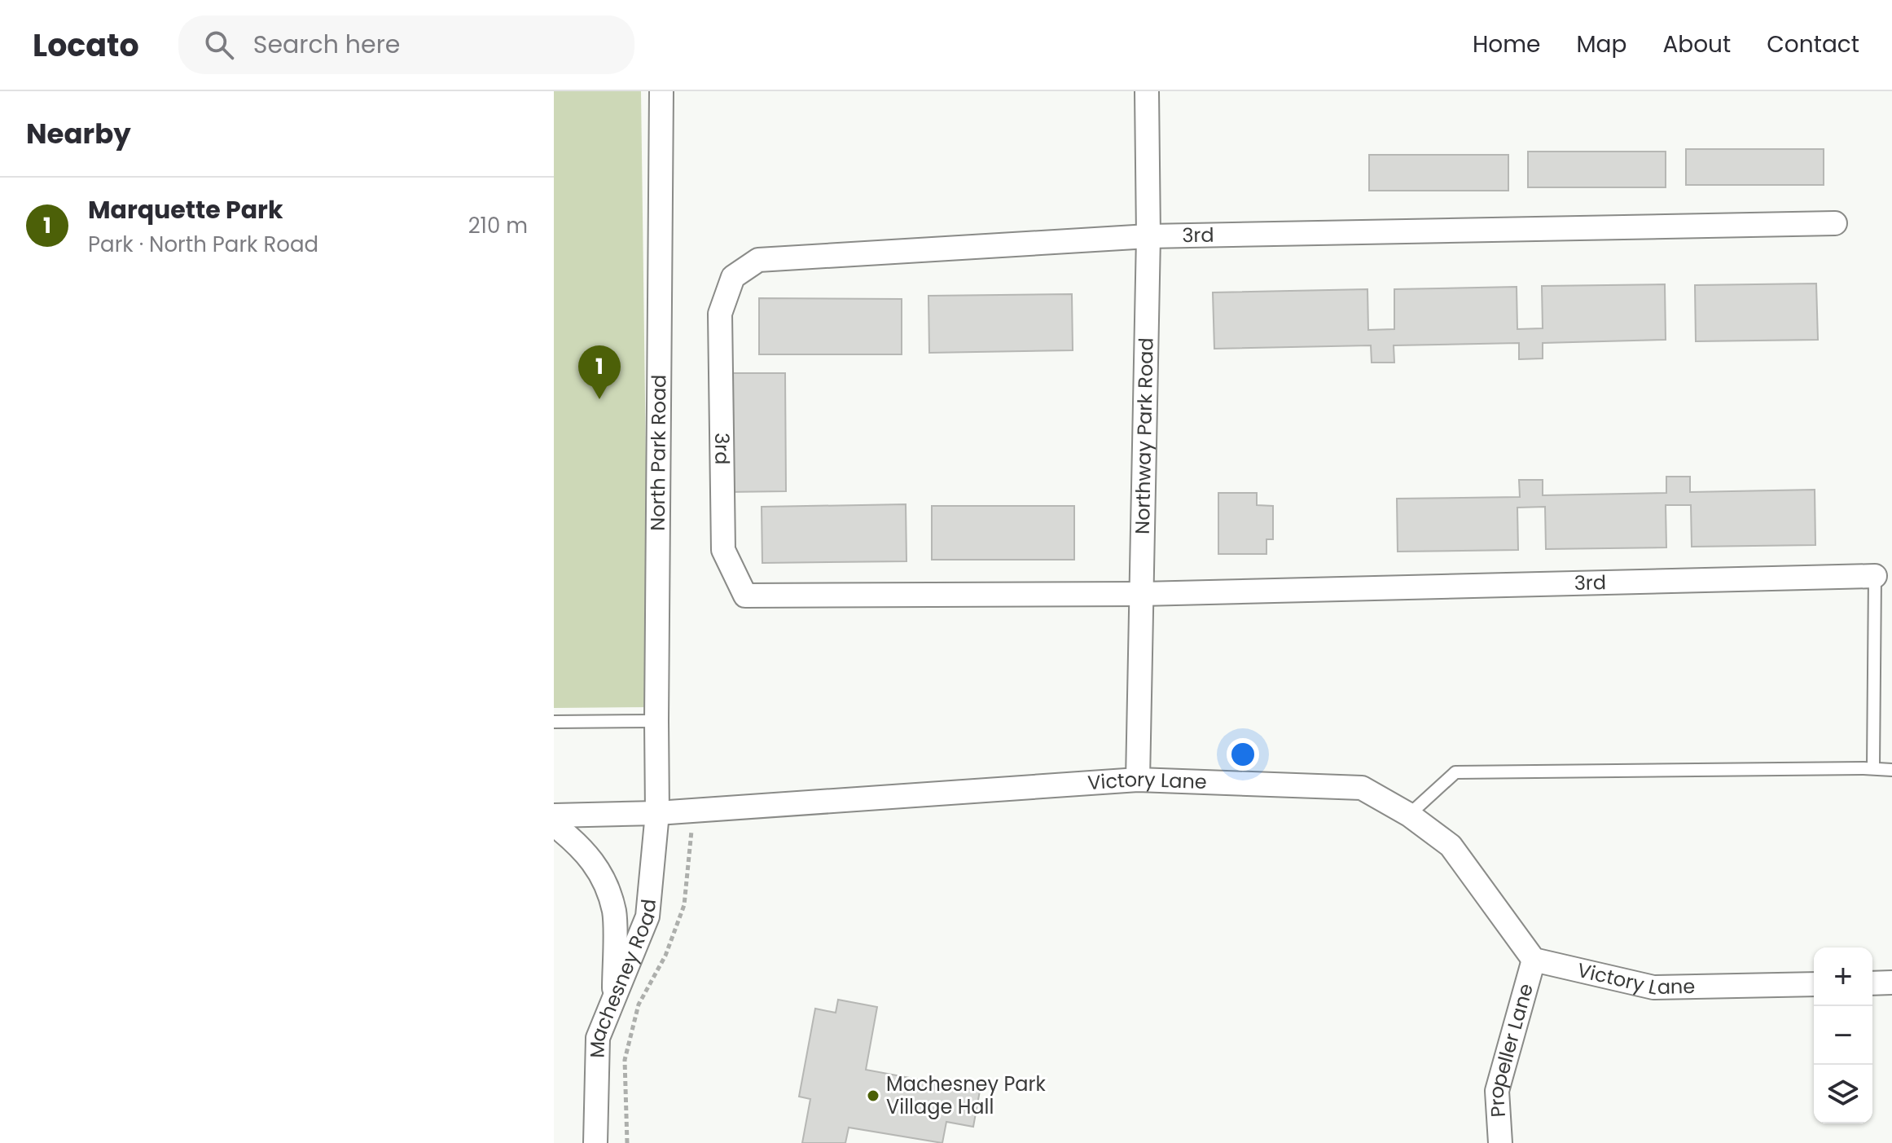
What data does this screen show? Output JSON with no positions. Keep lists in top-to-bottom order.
{
  "streets": {
    "street": [
      "3rd",
      "Northway Park Road",
      "North Park Road",
      "Victory Lane",
      "Machesney Road",
      "Propeller Lane"
    ]
  },
  "crossings": [
    ["3rd", "Northway Park Road"],
    ["Northway Park Road", "Victory Lane"],
    ["North Park Road", "Victory Lane"],
    ["North Park Road", "Machesney Road"],
    ["Victory Lane", "Machesney Road"],
    ["Victory Lane", "Propeller Lane"]
  ],
  "places": ["Machesney Park Village Hall"],
  "page": {
    "header": "Locato",
    "search": "Search here",
    "nav": [
      "Home",
      "Map",
      "About",
      "Contact"
    ],
    "heading": "Nearby",
    "list": [
      {
        "mark": "1",
        "name": "Marquette Park",
        "note": "Park · North Park Road",
        "value": "210 m"
      }
    ],
    "pins": "1",
    "map_buttons": ["+", "−"]
  }
}
